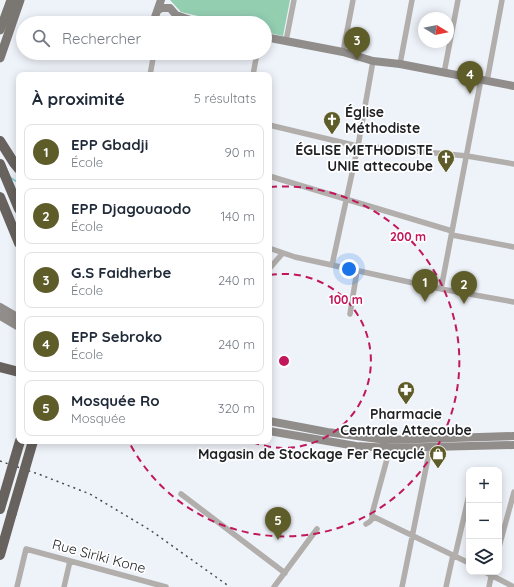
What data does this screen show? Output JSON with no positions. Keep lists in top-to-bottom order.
{
  "streets": {
    "street": ["Rue Siriki Kone"]
  },
  "places": {
    "church": ["Église Méthodiste", "ÉGLISE METHODISTE UNIE attecoube"],
    "pharmacy": ["Pharmacie Centrale Attecoube"],
    "shop": ["Magasin de Stockage Fer Recyclé"]
  },
  "north": "right",
  "page": {
    "search": "Rechercher",
    "pins": [
      "3",
      "4",
      "1",
      "2",
      "5"
    ],
    "heading": ["À proximité", "5 résultats"],
    "list": [
      {
        "mark": "1",
        "name": "EPP Gbadji",
        "note": "École",
        "value": "90 m"
      },
      {
        "mark": "2",
        "name": "EPP Djagouaodo",
        "note": "École",
        "value": "140 m"
      },
      {
        "mark": "3",
        "name": "G.S Faidherbe",
        "note": "École",
        "value": "240 m"
      },
      {
        "mark": "4",
        "name": "EPP Sebroko",
        "note": "École",
        "value": "240 m"
      },
      {
        "mark": "5",
        "name": "Mosquée Ro",
        "note": "Mosquée",
        "value": "320 m"
      }
    ],
    "map_buttons": ["+", "−"]
  },
  "rings": ["200 m", "100 m"]
}
